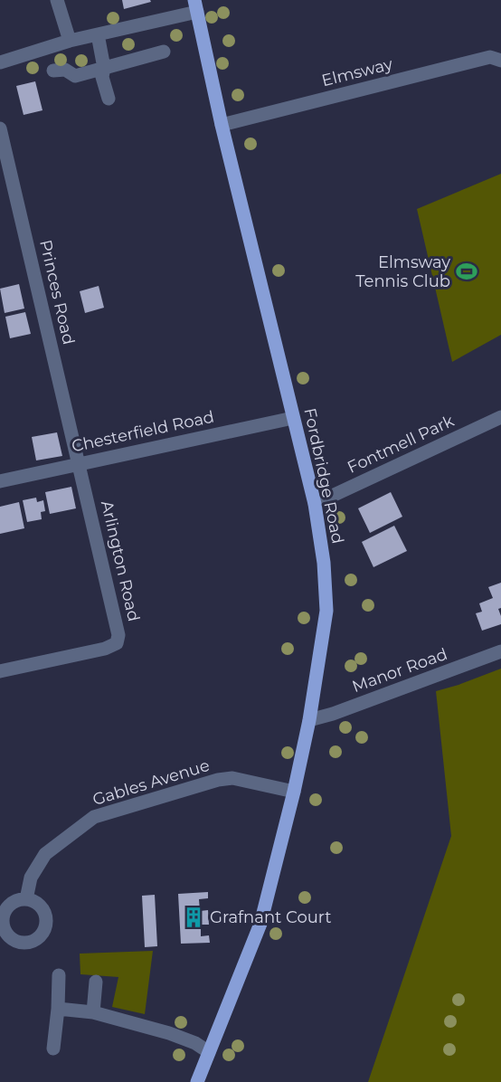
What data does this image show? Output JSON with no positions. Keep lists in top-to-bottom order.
{
  "streets": {
    "main road": ["Fordbridge Road"],
    "street": [
      "Elmsway",
      "Princes Road",
      "Chesterfield Road",
      "Fontmell Park",
      "Arlington Road",
      "Manor Road",
      "Gables Avenue"
    ]
  },
  "crossings": [
    ["Elmsway", "Fordbridge Road"],
    ["Princes Road", "Chesterfield Road"],
    ["Princes Road", "Arlington Road"],
    ["Chesterfield Road", "Fordbridge Road"],
    ["Chesterfield Road", "Arlington Road"],
    ["Fontmell Park", "Fordbridge Road"],
    ["Fordbridge Road", "Manor Road"],
    ["Fordbridge Road", "Gables Avenue"]
  ],
  "places": {
    "sports": ["Elmsway Tennis Club"],
    "building": ["Grafnant Court"]
  }
}
